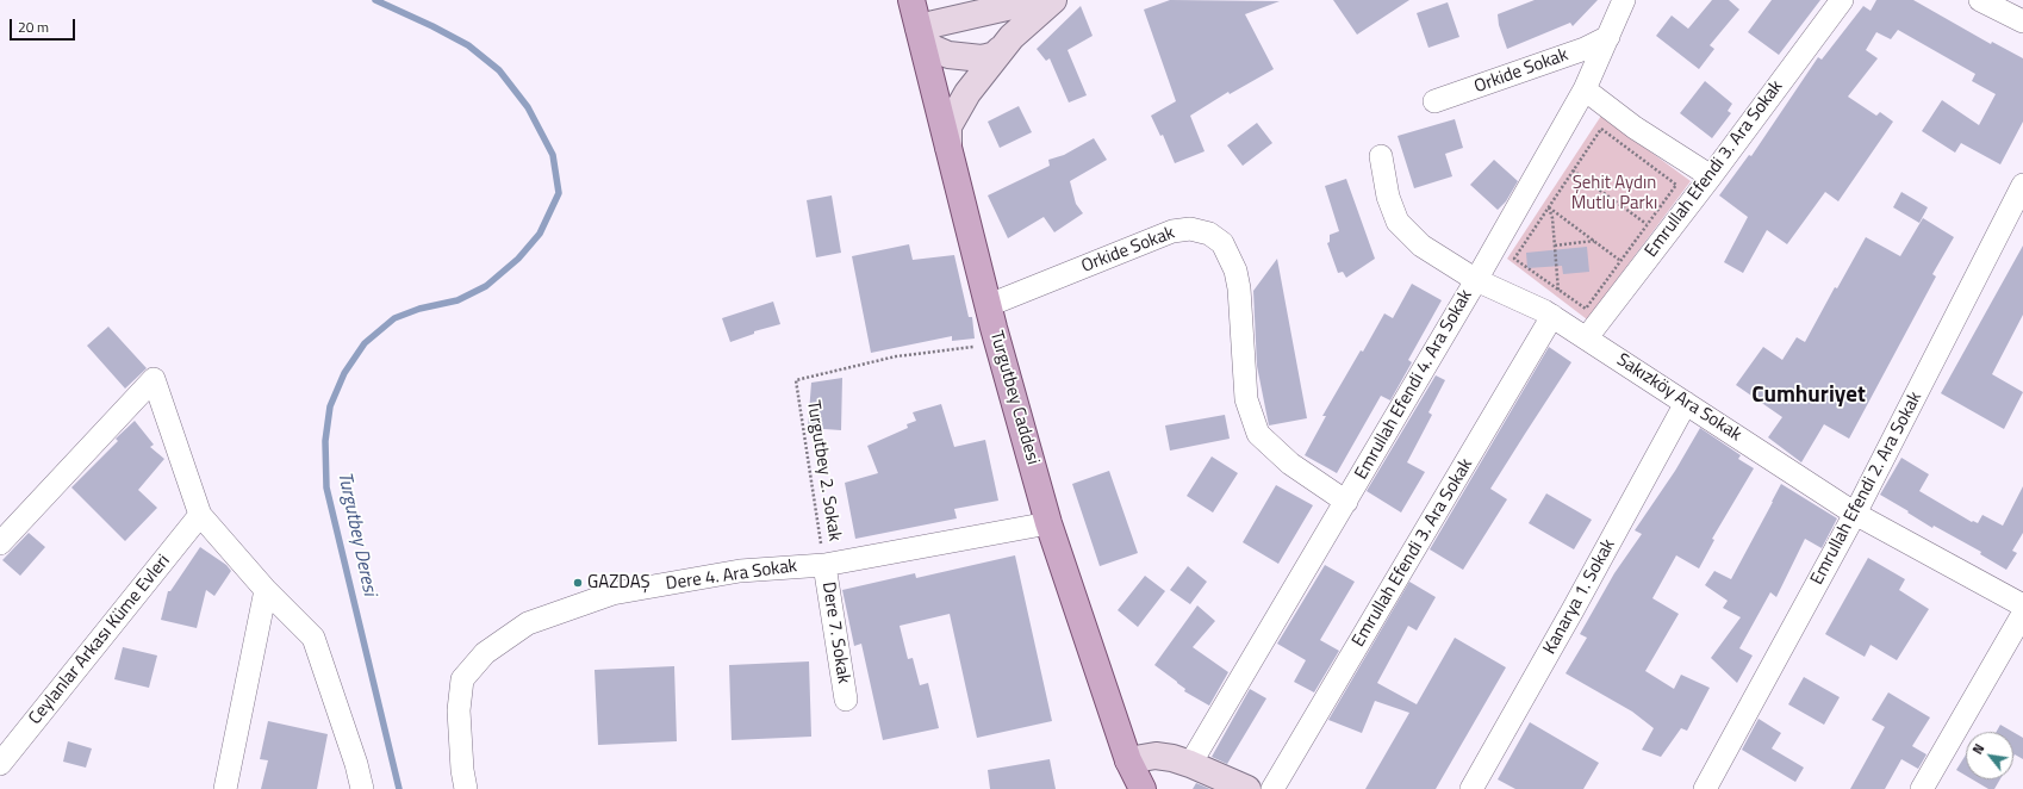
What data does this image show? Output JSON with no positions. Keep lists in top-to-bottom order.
{
  "streets": {
    "main road": ["Turgutbey Caddesi"],
    "street": [
      "Orkide Sokak",
      "Emrullah Efendi 3. Ara Sokak",
      "Emrullah Efendi 4. Ara Sokak",
      "Sakızköy Ara Sokak",
      "Emrullah Efendi 2. Ara Sokak",
      "Dere 4. Ara Sokak",
      "Kanarya 1. Sokak",
      "Dere 7. Sokak",
      "Ceylanlar Arkası Küme Evleri"
    ],
    "path": ["Turgutbey 2. Sokak"]
  },
  "crossings": [
    ["Orkide Sokak", "Emrullah Efendi 4. Ara Sokak"],
    ["Orkide Sokak", "Turgutbey Caddesi"],
    ["Emrullah Efendi 3. Ara Sokak", "Sakızköy Ara Sokak"],
    ["Emrullah Efendi 4. Ara Sokak", "Sakızköy Ara Sokak"],
    ["Turgutbey Caddesi", "Turgutbey 2. Sokak"],
    ["Turgutbey Caddesi", "Dere 4. Ara Sokak"],
    ["Sakızköy Ara Sokak", "Emrullah Efendi 2. Ara Sokak"],
    ["Sakızköy Ara Sokak", "Kanarya 1. Sokak"],
    ["Turgutbey 2. Sokak", "Dere 4. Ara Sokak"],
    ["Turgutbey 2. Sokak", "Dere 7. Sokak"],
    ["Dere 4. Ara Sokak", "Dere 7. Sokak"]
  ],
  "districts": ["Cumhuriyet"],
  "water": ["Turgutbey Deresi"],
  "parks": ["Şehit Aydın Mutlu Parkı"],
  "places": ["GAZDAŞ"],
  "scale_bar": "20 m",
  "north": "top left"
}
